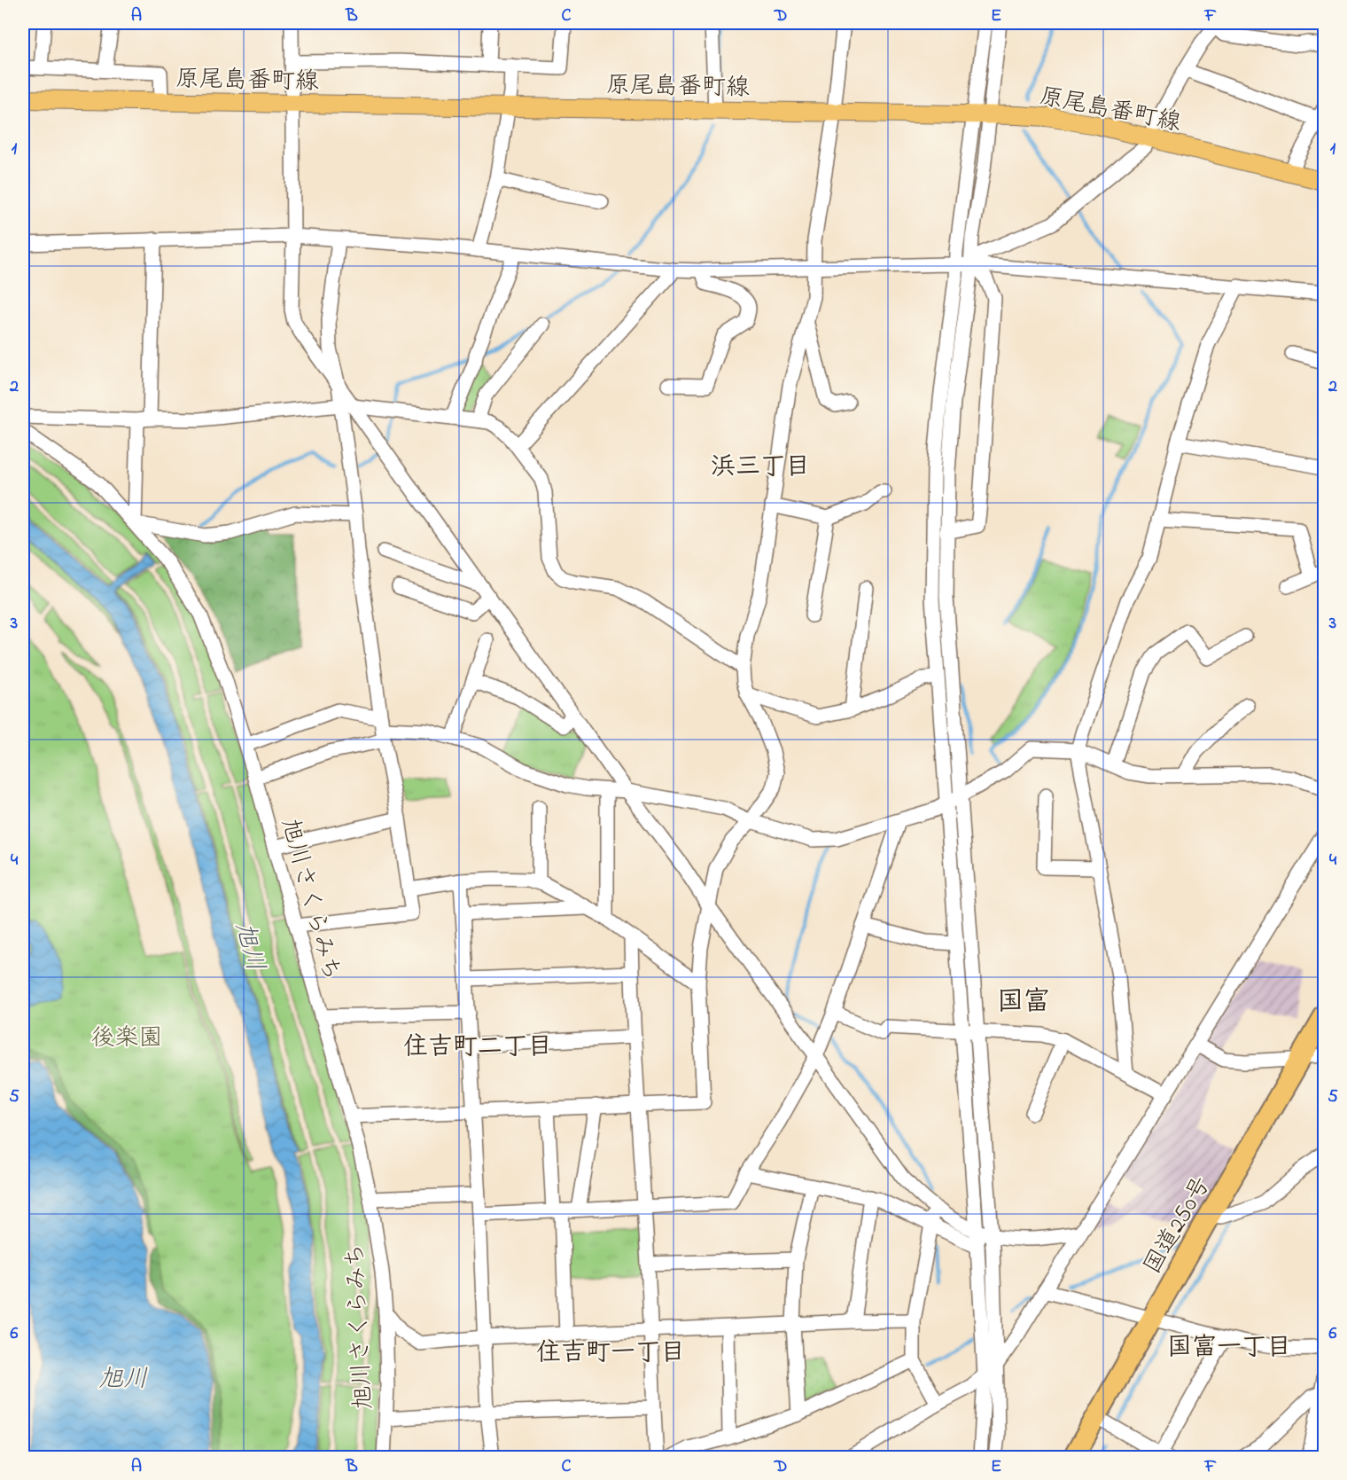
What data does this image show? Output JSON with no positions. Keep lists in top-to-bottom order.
{
  "streets": {
    "highway": ["国道250号"],
    "main road": ["原尾島番町線"],
    "street": ["旭川さくらみち"]
  },
  "districts": [
    "浜三丁目",
    "国富",
    "住吉町二丁目",
    "国富一丁目",
    "住吉町一丁目"
  ],
  "water": ["旭川"],
  "parks": ["後楽園"],
  "grid": {
    "columns": [
      "A",
      "B",
      "C",
      "D",
      "E",
      "F"
    ],
    "rows": [
      "1",
      "2",
      "3",
      "4",
      "5",
      "6"
    ]
  }
}
